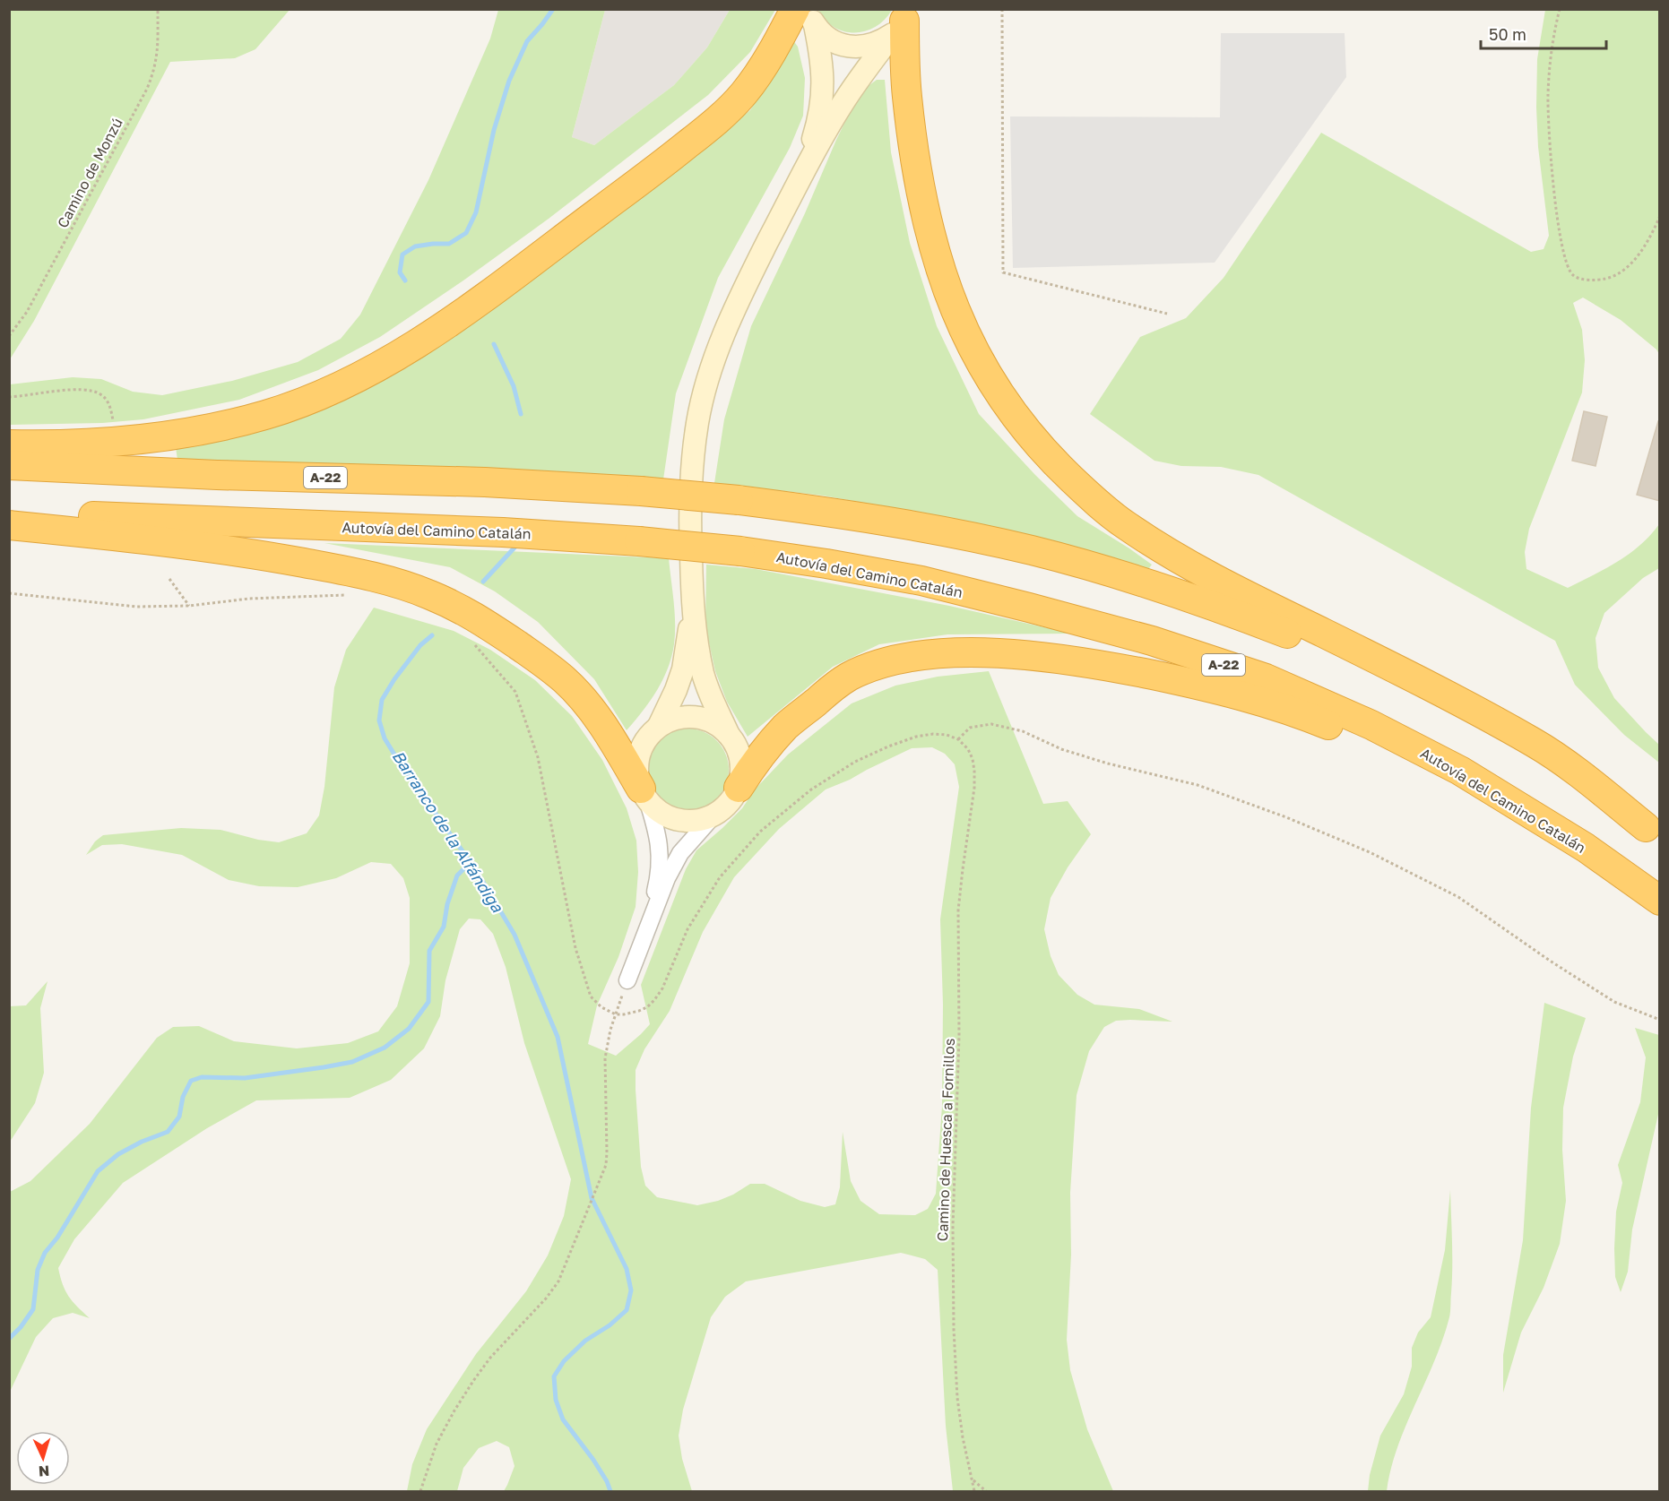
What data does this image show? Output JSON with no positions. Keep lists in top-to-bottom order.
{
  "streets": {
    "highway": ["A-22", "Autovía del Camino Catalán"],
    "path": ["Camino de Monzú", "Camino de Huesca a Fornillos"]
  },
  "water": ["Barranco de la Alfándiga"],
  "scale_bar": "50 m",
  "north": "bottom"
}
